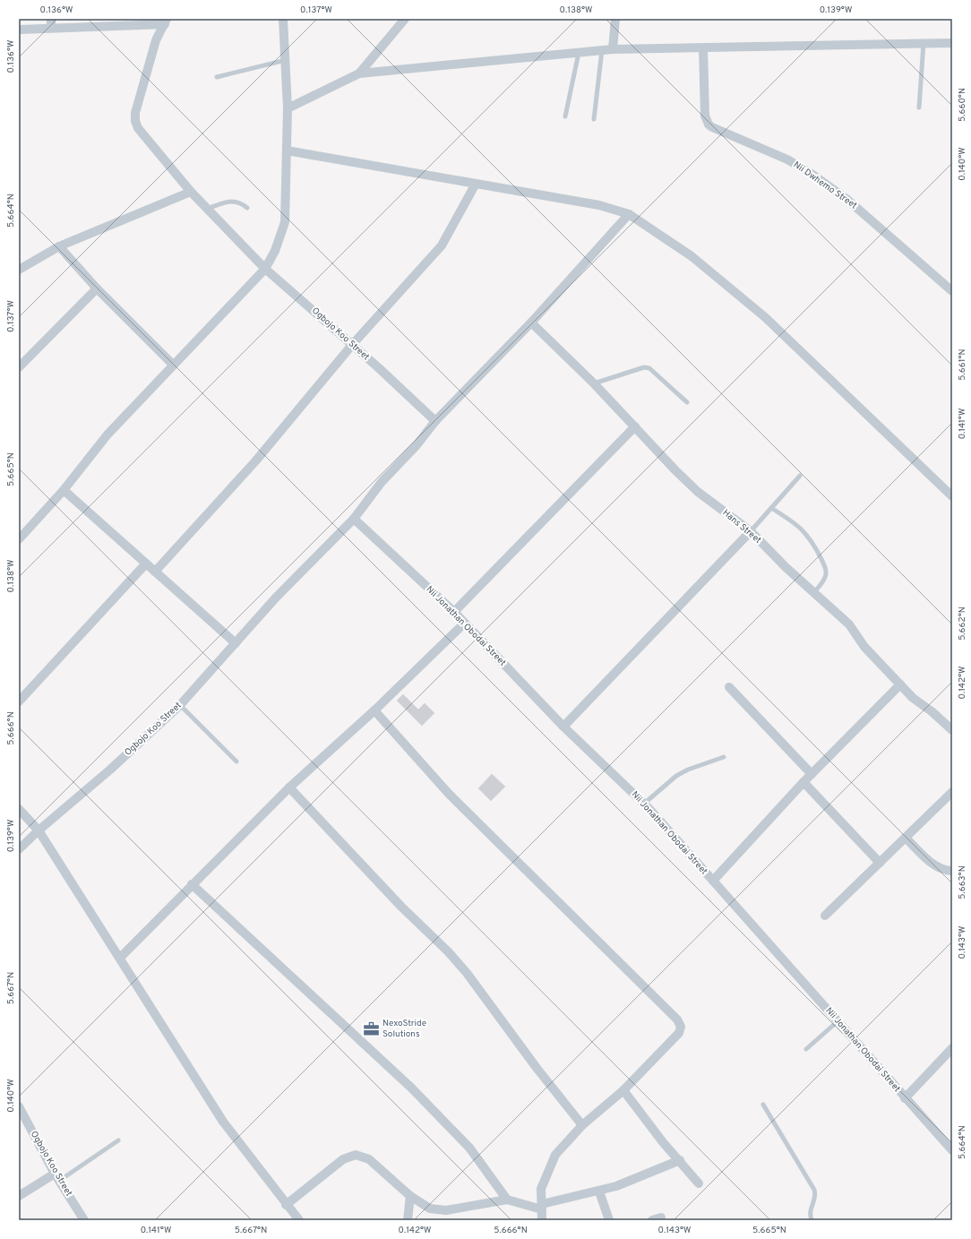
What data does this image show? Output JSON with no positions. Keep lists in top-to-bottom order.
{
  "streets": {
    "street": [
      "Nii Dwhemo Street",
      "Ogbojo Koo Street",
      "Hans Street",
      "Nii Jonathan Obodai Street"
    ]
  },
  "crossings": [
    ["Ogbojo Koo Street", "Nii Jonathan Obodai Street"]
  ],
  "places": {
    "office": ["NexoStride Solutions"]
  },
  "coordinates": [
    "0.136°W",
    "0.137°W",
    "0.138°W",
    "0.139°W",
    "5.660°N",
    "0.140°W",
    "5.664°N",
    "5.661°N",
    "0.141°W",
    "5.665°N",
    "5.662°N",
    "0.142°W",
    "5.666°N",
    "5.663°N",
    "0.143°W",
    "5.667°N"
  ]
}
